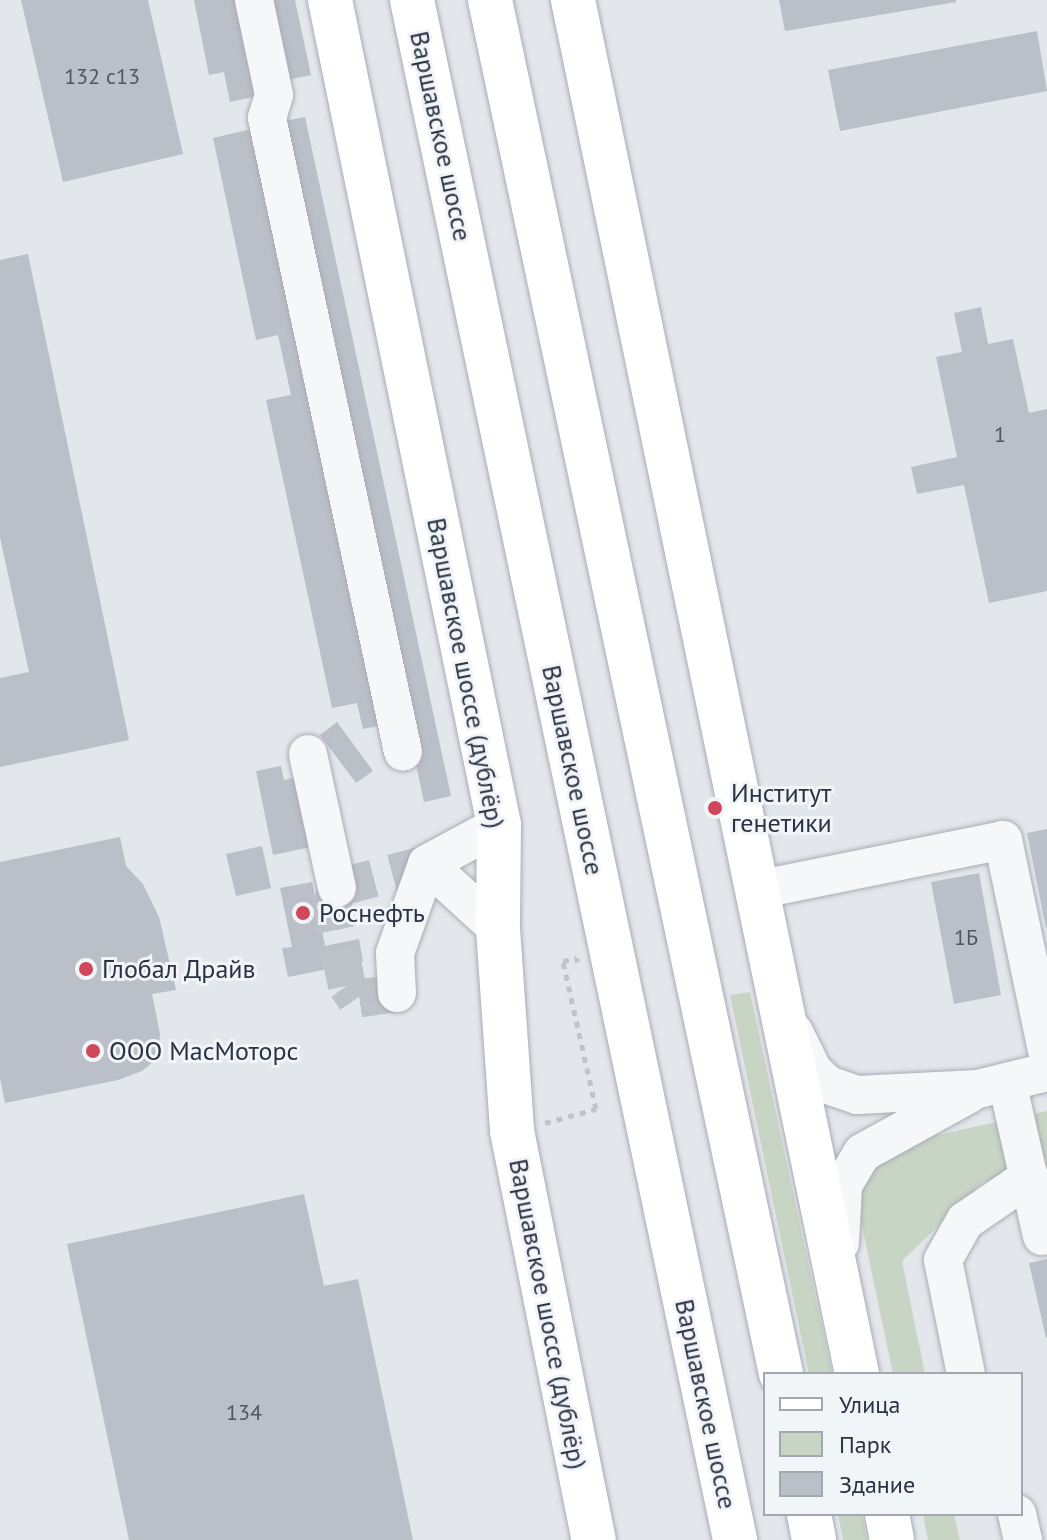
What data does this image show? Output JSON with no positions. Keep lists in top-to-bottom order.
{
  "streets": {
    "main road": ["Варшавское шоссе", "Варшавское шоссе (дублёр)"]
  },
  "places": [
    "Институт генетики",
    "Роснефть",
    "Глобал Драйв",
    "ООО МасМоторс"
  ],
  "house_numbers": [
    "132 с13",
    "1",
    "1Б",
    "134"
  ],
  "legend": ["Улица", "Парк", "Здание"]
}
